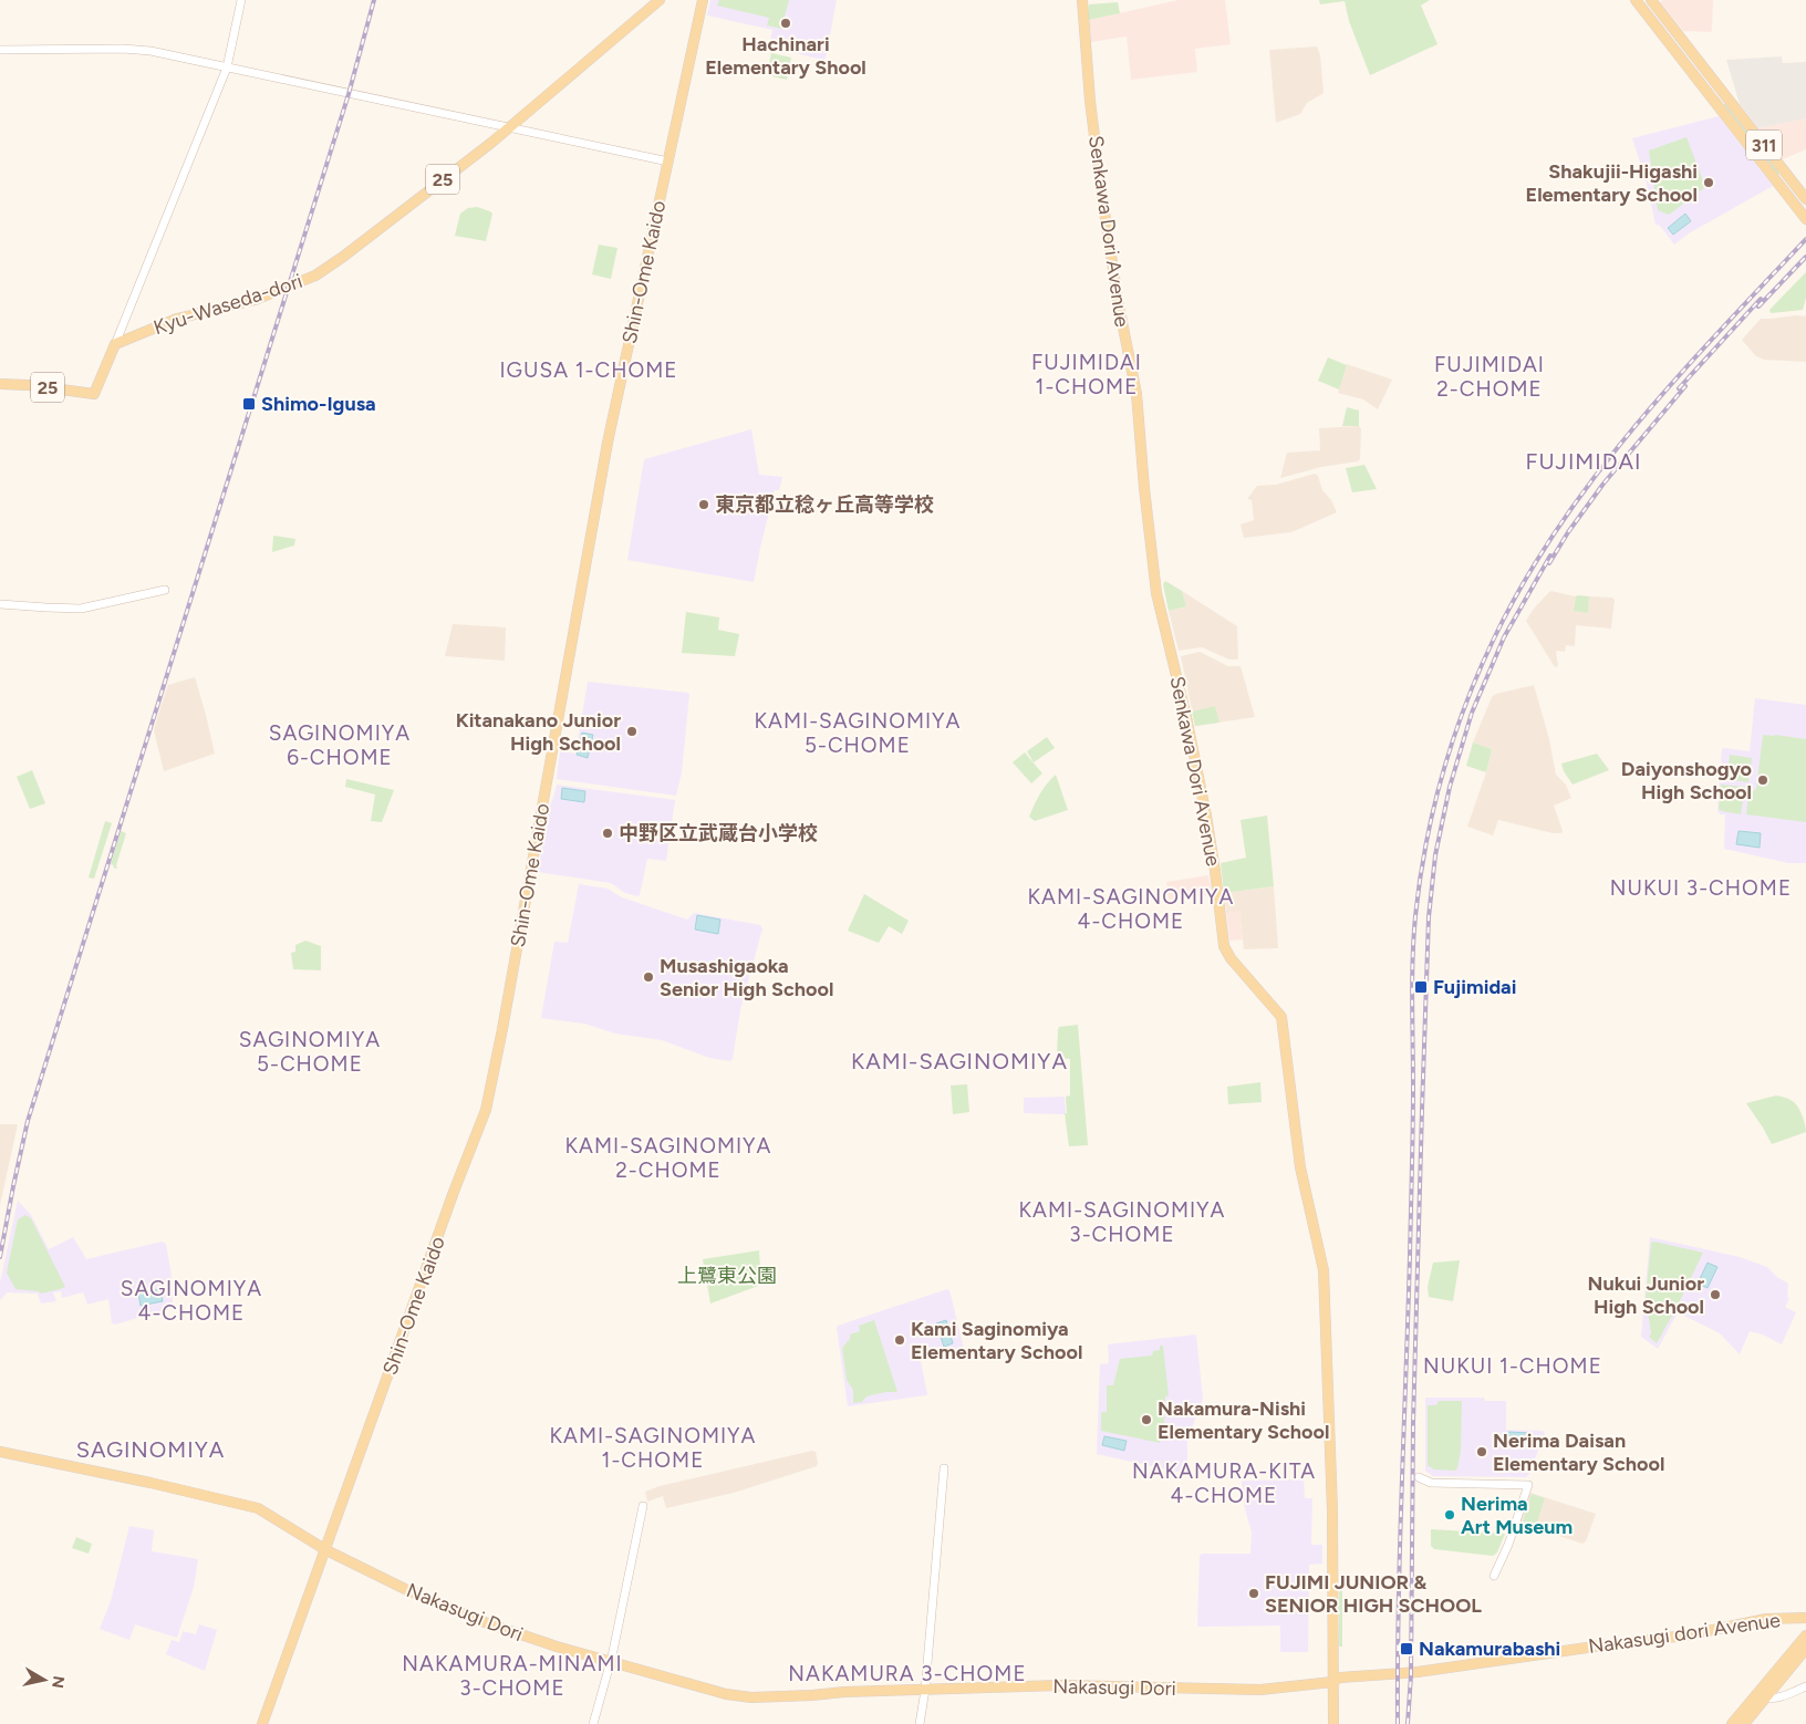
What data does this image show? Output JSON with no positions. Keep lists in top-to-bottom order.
{
  "streets": {
    "main road": [
      "311",
      "25",
      "Senkawa Dori Avenue",
      "Shin-Ome Kaido",
      "Kyu-Waseda-dori",
      "Nakasugi Dori",
      "Nakasugi dori Avenue"
    ]
  },
  "crossings": [
    ["25", "Kyu-Waseda-dori"],
    ["Senkawa Dori Avenue", "Nakasugi Dori"],
    ["Senkawa Dori Avenue", "Nakasugi dori Avenue"],
    ["Shin-Ome Kaido", "Nakasugi Dori"],
    ["Nakasugi Dori", "Nakasugi dori Avenue"]
  ],
  "districts": [
    "FUJIMIDAI 1-CHOME",
    "FUJIMIDAI 2-CHOME",
    "IGUSA 1-CHOME",
    "FUJIMIDAI",
    "KAMI-SAGINOMIYA 5-CHOME",
    "SAGINOMIYA 6-CHOME",
    "NUKUI 3-CHOME",
    "KAMI-SAGINOMIYA 4-CHOME",
    "SAGINOMIYA 5-CHOME",
    "KAMI-SAGINOMIYA",
    "KAMI-SAGINOMIYA 2-CHOME",
    "KAMI-SAGINOMIYA 3-CHOME",
    "SAGINOMIYA 4-CHOME",
    "NUKUI 1-CHOME",
    "KAMI-SAGINOMIYA 1-CHOME",
    "SAGINOMIYA",
    "NAKAMURA-KITA 4-CHOME",
    "NAKAMURA-MINAMI 3-CHOME",
    "NAKAMURA 3-CHOME"
  ],
  "parks": ["上鷺東公園"],
  "places": {
    "other": [
      "Hachinari Elementary Shool",
      "Shakujii-Higashi Elementary School",
      "東京都立稔ヶ丘高等学校",
      "Kitanakano Junior High School",
      "Daiyonshogyo High School",
      "中野区立武蔵台小学校",
      "Musashigaoka Senior High School",
      "Nukui Junior High School",
      "Kami Saginomiya Elementary School",
      "Nakamura-Nishi Elementary School",
      "Nerima Daisan Elementary School",
      "Nerima Art Museum",
      "FUJIMI JUNIOR & SENIOR HIGH SCHOOL"
    ],
    "transit": ["Shimo-Igusa", "Fujimidai", "Nakamurabashi"]
  },
  "north": "right"
}
